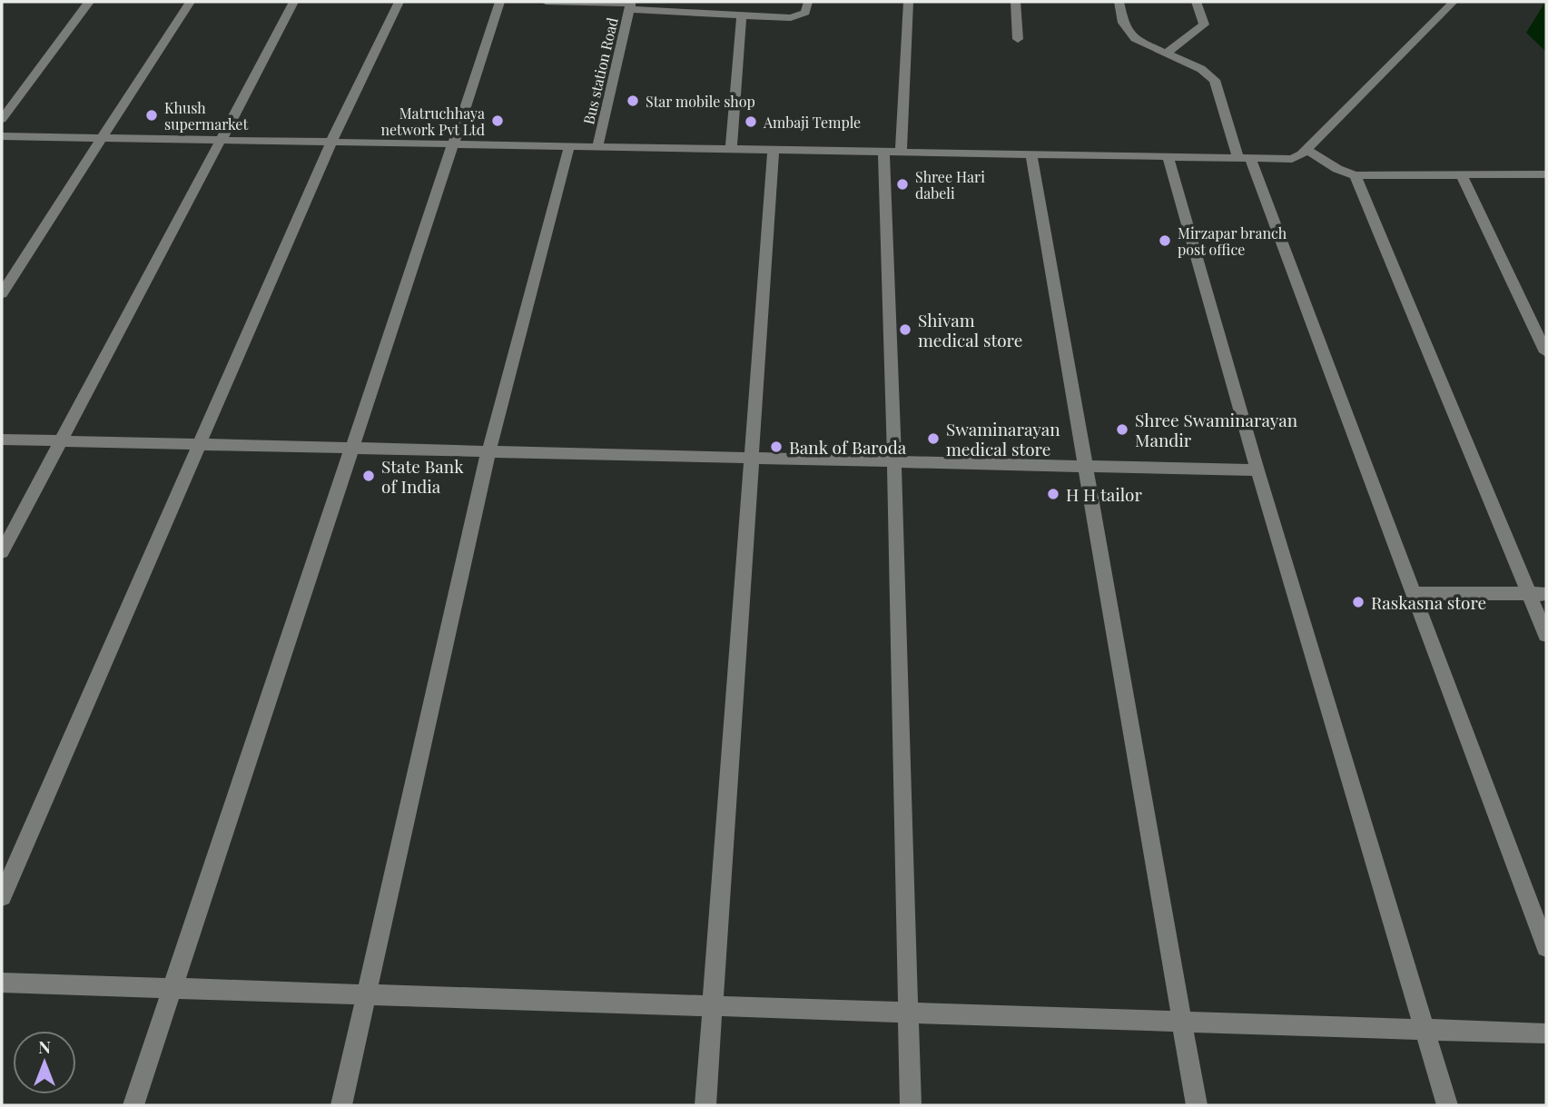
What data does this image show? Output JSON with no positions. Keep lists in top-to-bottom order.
{
  "streets": {
    "street": ["Bus station Road"]
  },
  "places": [
    "Star mobile shop",
    "Khush supermarket",
    "Matruchhaya network Pvt Ltd",
    "Ambaji Temple",
    "Shree Hari dabeli",
    "Mirzapar branch post office",
    "Shivam medical store",
    "Shree Swaminarayan Mandir",
    "Swaminarayan medical store",
    "Bank of Baroda",
    "State Bank of India",
    "H H tailor",
    "Raskasna store"
  ],
  "north": "top"
}
